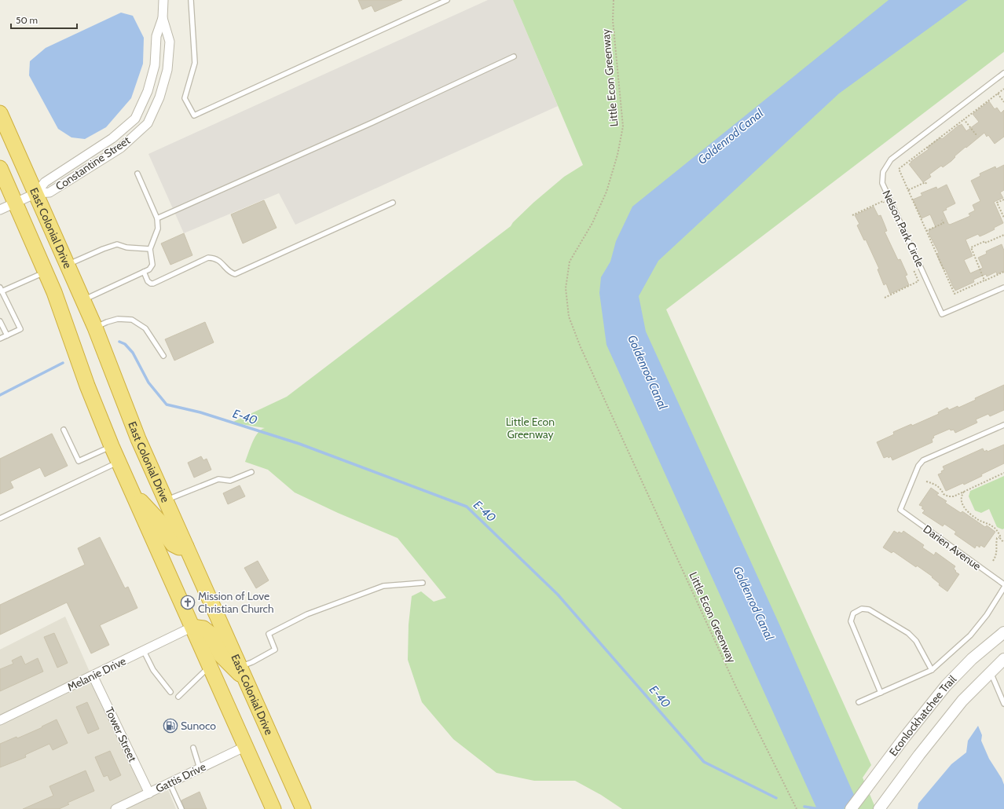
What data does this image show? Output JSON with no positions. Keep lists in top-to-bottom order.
{
  "streets": {
    "highway": ["East Colonial Drive"],
    "street": [
      "Constantine Street",
      "Melanie Drive",
      "Econlockhatchee Trail",
      "Tower Street",
      "Gattis Drive"
    ],
    "lane": ["Nelson Park Circle", "Darien Avenue"],
    "path": ["Little Econ Greenway"]
  },
  "crossings": [
    ["Constantine Street", "East Colonial Drive"],
    ["East Colonial Drive", "Melanie Drive"],
    ["East Colonial Drive", "Gattis Drive"],
    ["Melanie Drive", "Tower Street"],
    ["Tower Street", "Gattis Drive"]
  ],
  "water": ["Goldenrod Canal", "E-40"],
  "parks": ["Little Econ Greenway"],
  "places": {
    "church": ["Mission of Love Christian Church"],
    "fuel station": ["Sunoco"]
  },
  "scale_bar": "50 m"
}
